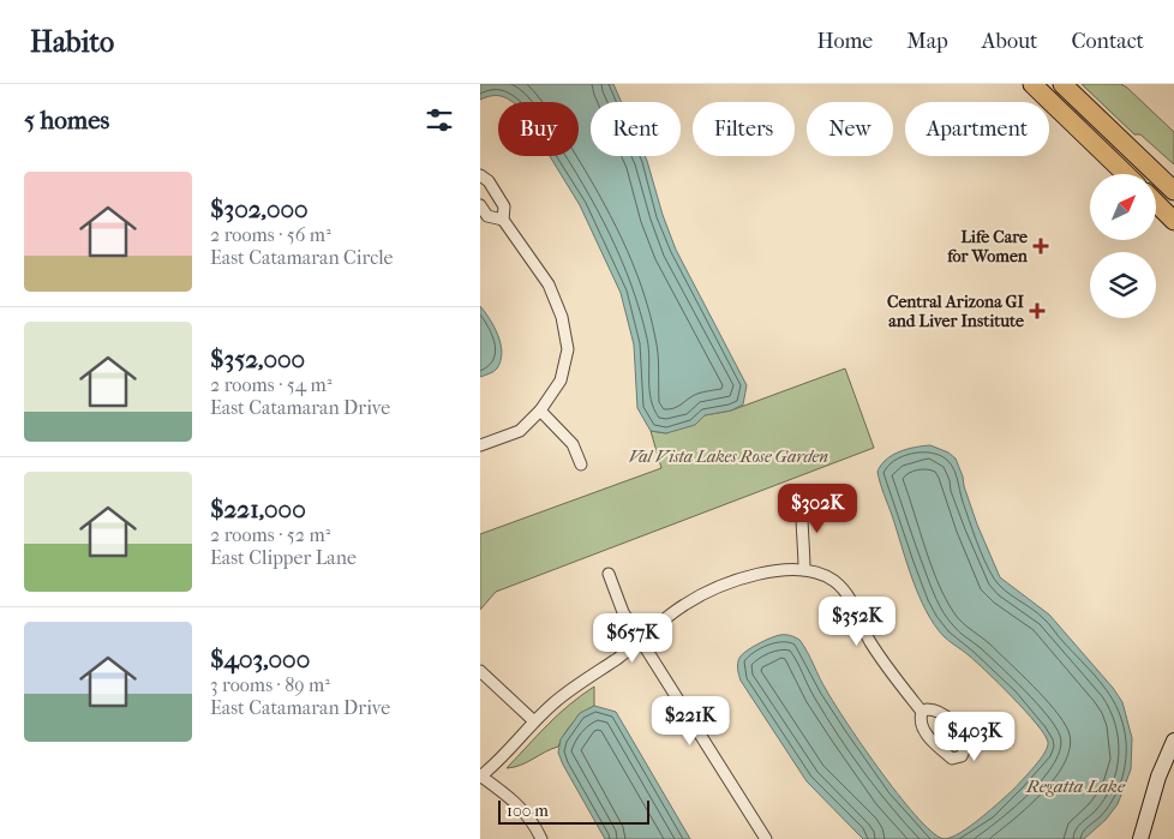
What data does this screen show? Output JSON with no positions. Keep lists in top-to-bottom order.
{
  "water": ["Regatta Lake"],
  "parks": ["Val Vista Lakes Rose Garden"],
  "places": {
    "health": ["Life Care for Women", "Central Arizona GI and Liver Institute"]
  },
  "scale_bar": "100 m",
  "north": "top right",
  "page": {
    "header": "Habito",
    "nav": [
      "Home",
      "Map",
      "About",
      "Contact"
    ],
    "heading": "5 homes",
    "chip": [
      "Buy",
      "Rent",
      "Filters",
      "New",
      "Apartment"
    ],
    "list": [
      {
        "name": "$302,000",
        "note": "2 rooms · 56 m² · East Catamaran Circle"
      },
      {
        "name": "$352,000",
        "note": "2 rooms · 54 m² · East Catamaran Drive"
      },
      {
        "name": "$221,000",
        "note": "2 rooms · 52 m² · East Clipper Lane"
      },
      {
        "name": "$403,000",
        "note": "3 rooms · 89 m² · East Catamaran Drive"
      }
    ],
    "price": [
      "$302K",
      "$352K",
      "$657K",
      "$221K",
      "$403K"
    ],
    "scale": "100 m"
  }
}
